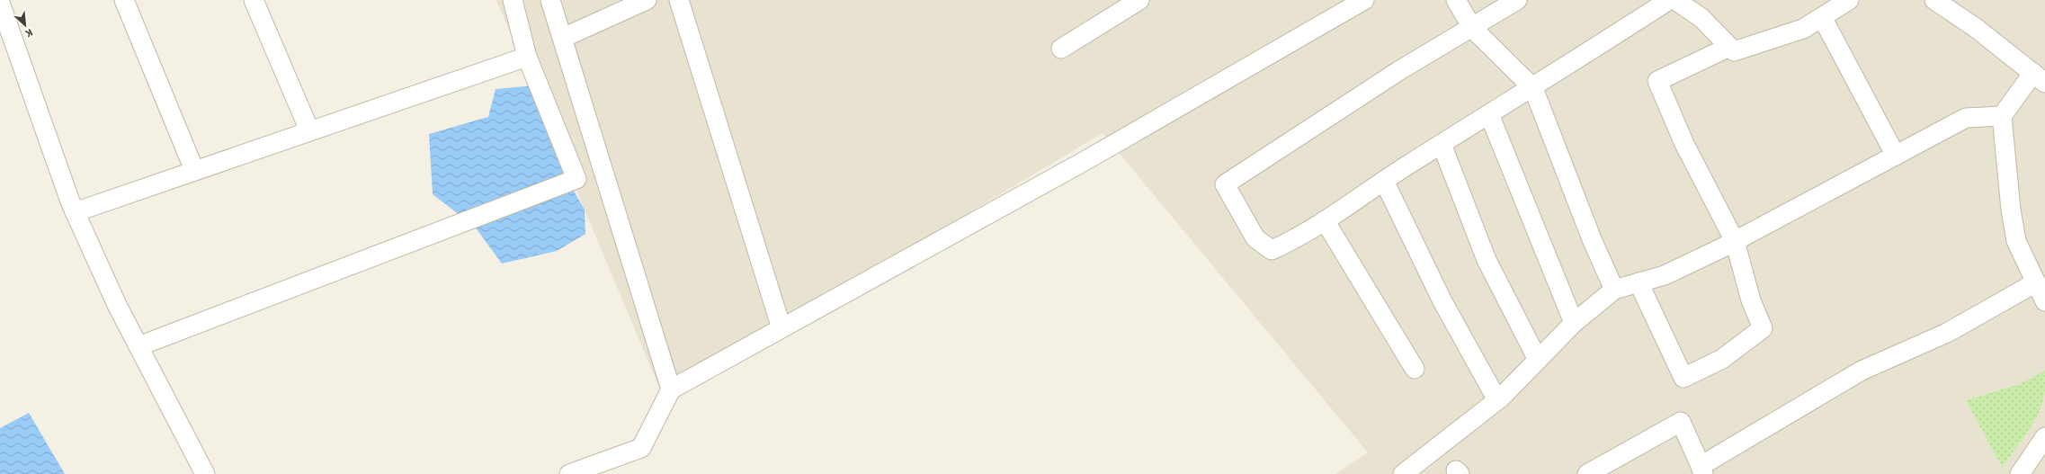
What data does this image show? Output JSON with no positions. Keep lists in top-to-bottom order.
{
  "north": "bottom right"
}
